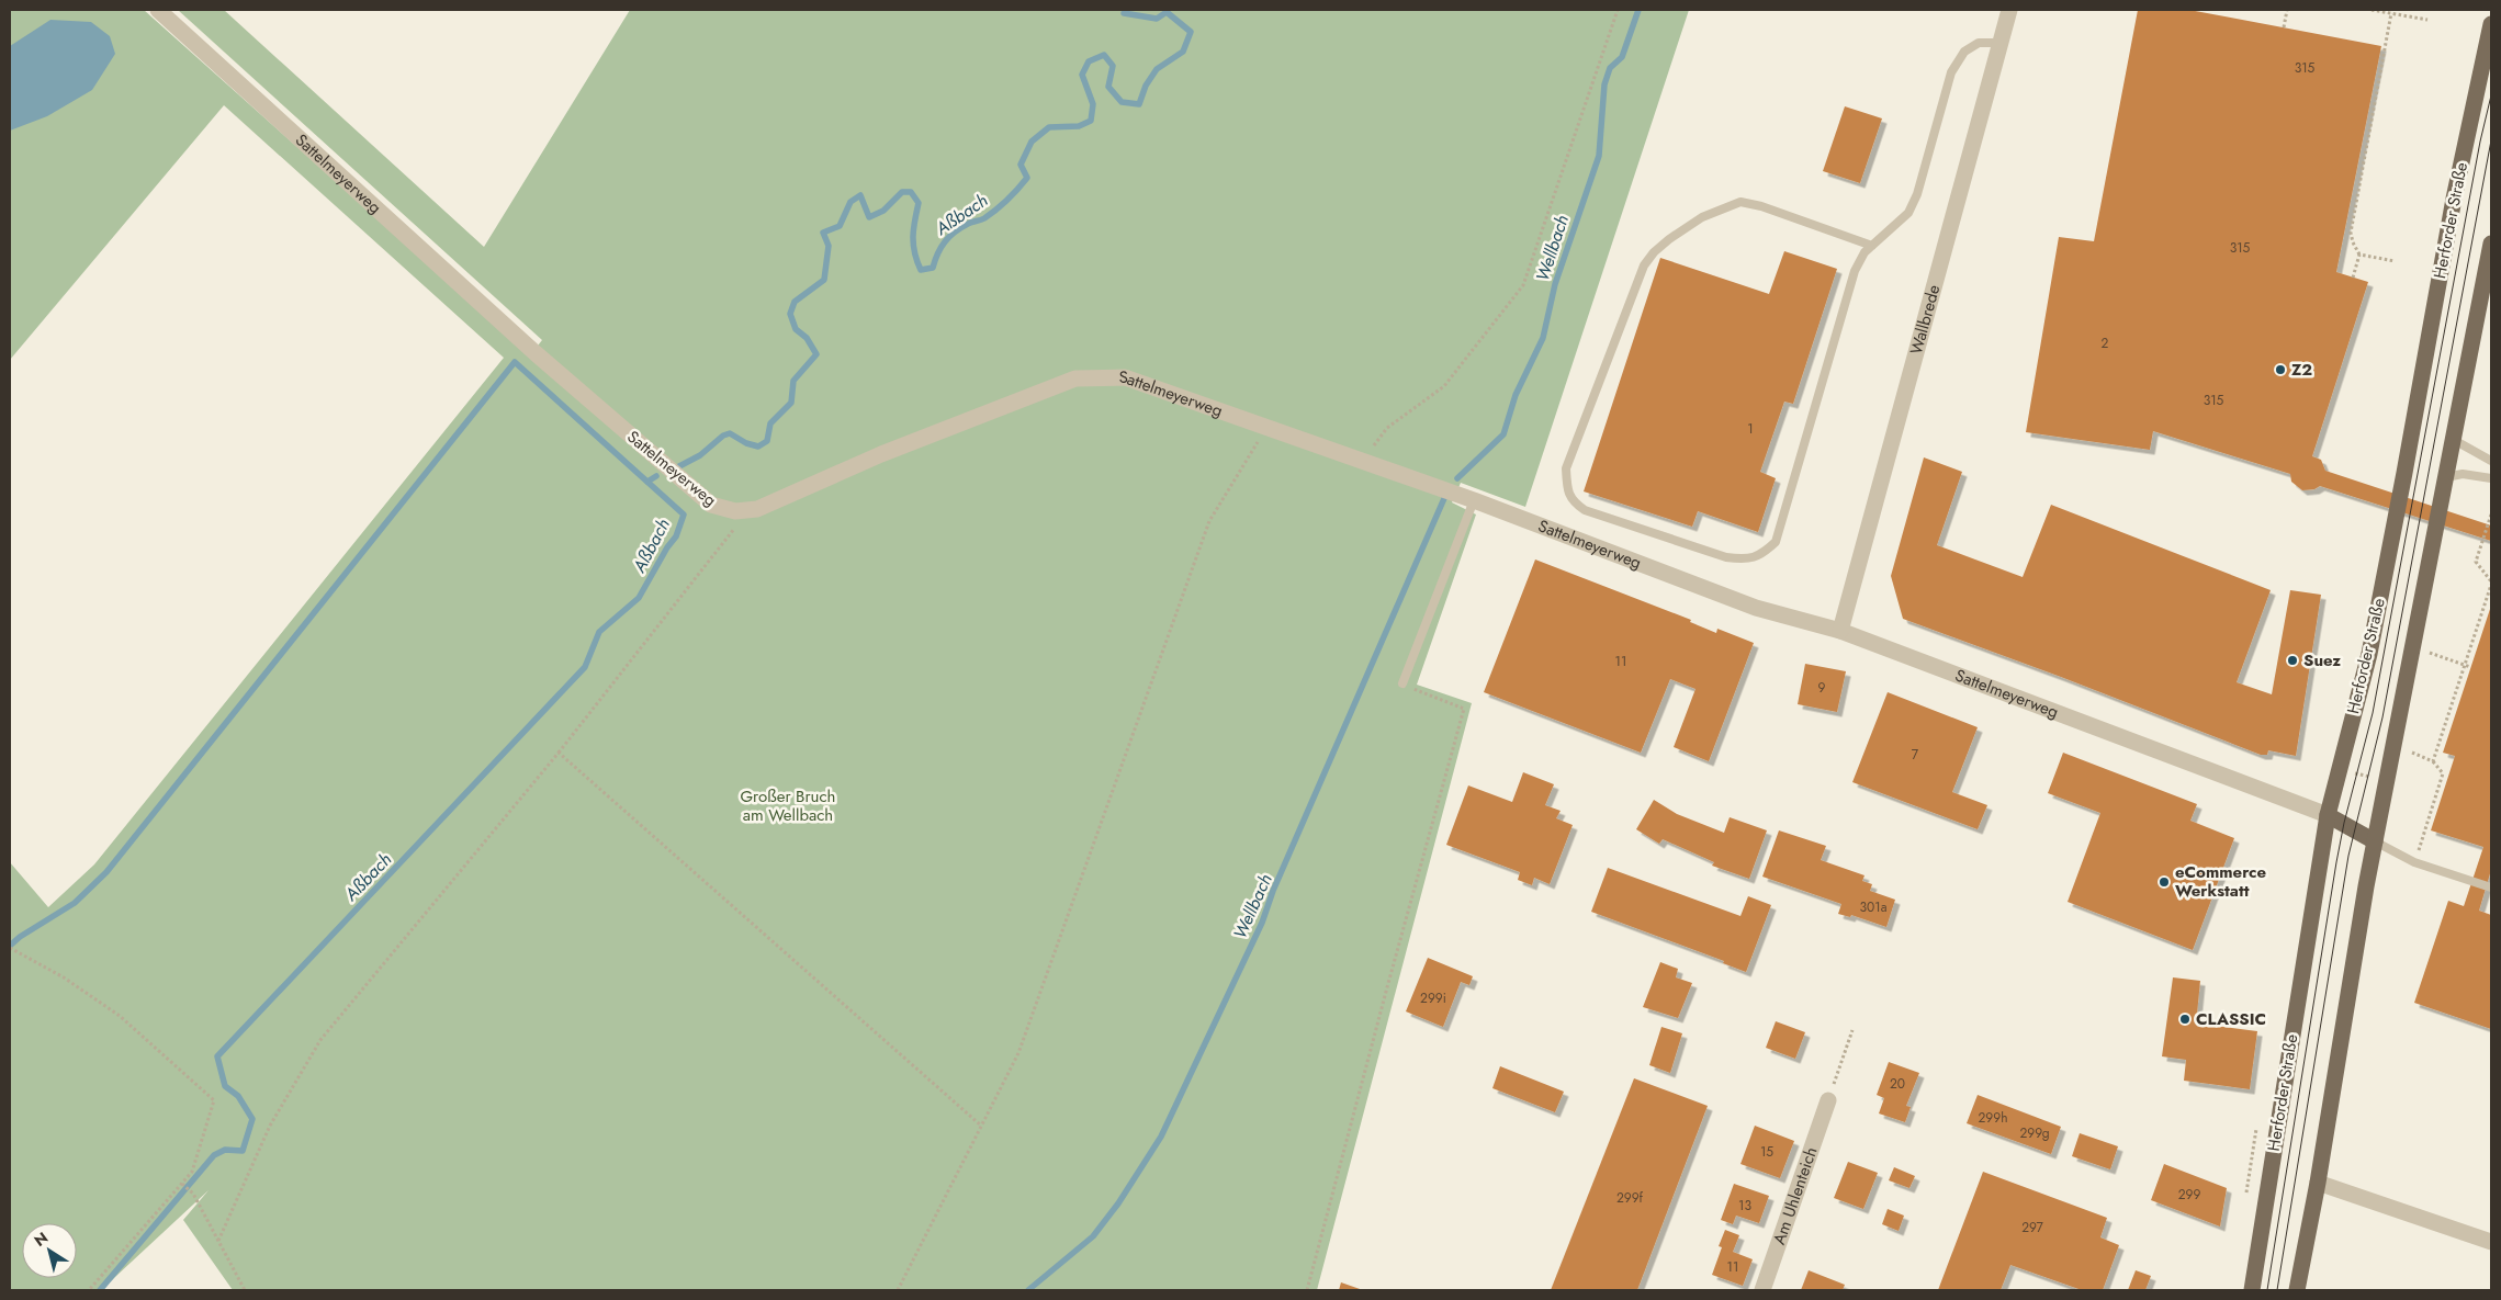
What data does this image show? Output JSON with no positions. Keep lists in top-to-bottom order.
{
  "streets": {
    "main road": ["Herforder Straße"],
    "street": ["Sattelmeyerweg", "Wallbrede", "Am Uhlenteich"]
  },
  "crossings": [
    ["Sattelmeyerweg", "Herforder Straße"],
    ["Sattelmeyerweg", "Wallbrede"]
  ],
  "water": ["Aßbach", "Wellbach"],
  "parks": ["Großer Bruch am Wellbach"],
  "places": [
    "Z2",
    "Suez",
    "eCommerce Werkstatt",
    "CLASSIC"
  ],
  "house_numbers": [
    "315",
    "315",
    "2",
    "315",
    "1",
    "11",
    "9",
    "7",
    "301a",
    "299i",
    "20",
    "299h",
    "299g",
    "15",
    "299",
    "299f",
    "13",
    "297",
    "11"
  ],
  "north": "top left"
}
